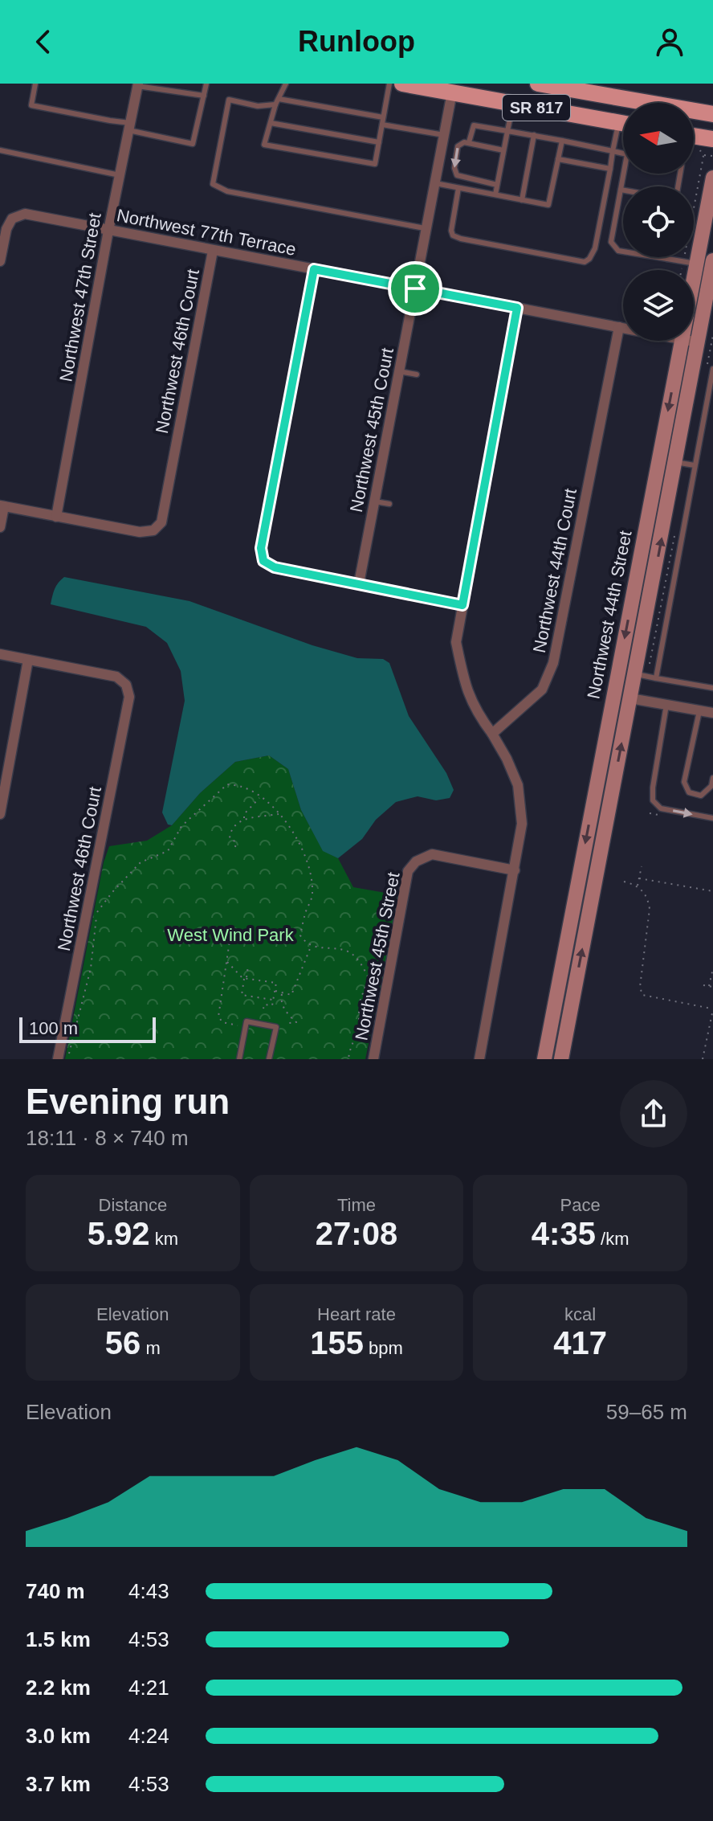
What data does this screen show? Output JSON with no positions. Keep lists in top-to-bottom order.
{
  "streets": {
    "main road": ["SR 817"],
    "street": [
      "Northwest 77th Terrace",
      "Northwest 47th Street",
      "Northwest 46th Court",
      "Northwest 45th Court",
      "Northwest 44th Court",
      "Northwest 44th Street",
      "Northwest 45th Street"
    ]
  },
  "crossings": [
    ["SR 817", "Northwest 45th Court"],
    ["Northwest 77th Terrace", "Northwest 47th Street"],
    ["Northwest 77th Terrace", "Northwest 46th Court"],
    ["Northwest 77th Terrace", "Northwest 45th Court"],
    ["Northwest 77th Terrace", "Northwest 44th Court"],
    ["Northwest 77th Terrace", "Northwest 44th Street"],
    ["Northwest 47th Street", "Northwest 46th Court"]
  ],
  "parks": ["West Wind Park"],
  "scale_bar": "100 m",
  "north": "left",
  "page": {
    "header": "Runloop",
    "scale": "100 m",
    "heading": ["Evening run", "18:11 · 8 × 740 m"],
    "stats": [
      ["Distance", "5.92 km"],
      ["Time", "27:08"],
      ["Pace", "4:35 /km"],
      ["Elevation", "56 m"],
      ["Heart rate", "155 bpm"],
      ["kcal", "417"]
    ],
    "chart": ["Elevation", "59–65 m"],
    "list": [
      {
        "name": "740 m",
        "note": "4:43"
      },
      {
        "name": "1.5 km",
        "note": "4:53"
      },
      {
        "name": "2.2 km",
        "note": "4:21"
      },
      {
        "name": "3.0 km",
        "note": "4:24"
      },
      {
        "name": "3.7 km",
        "note": "4:53"
      }
    ]
  }
}
